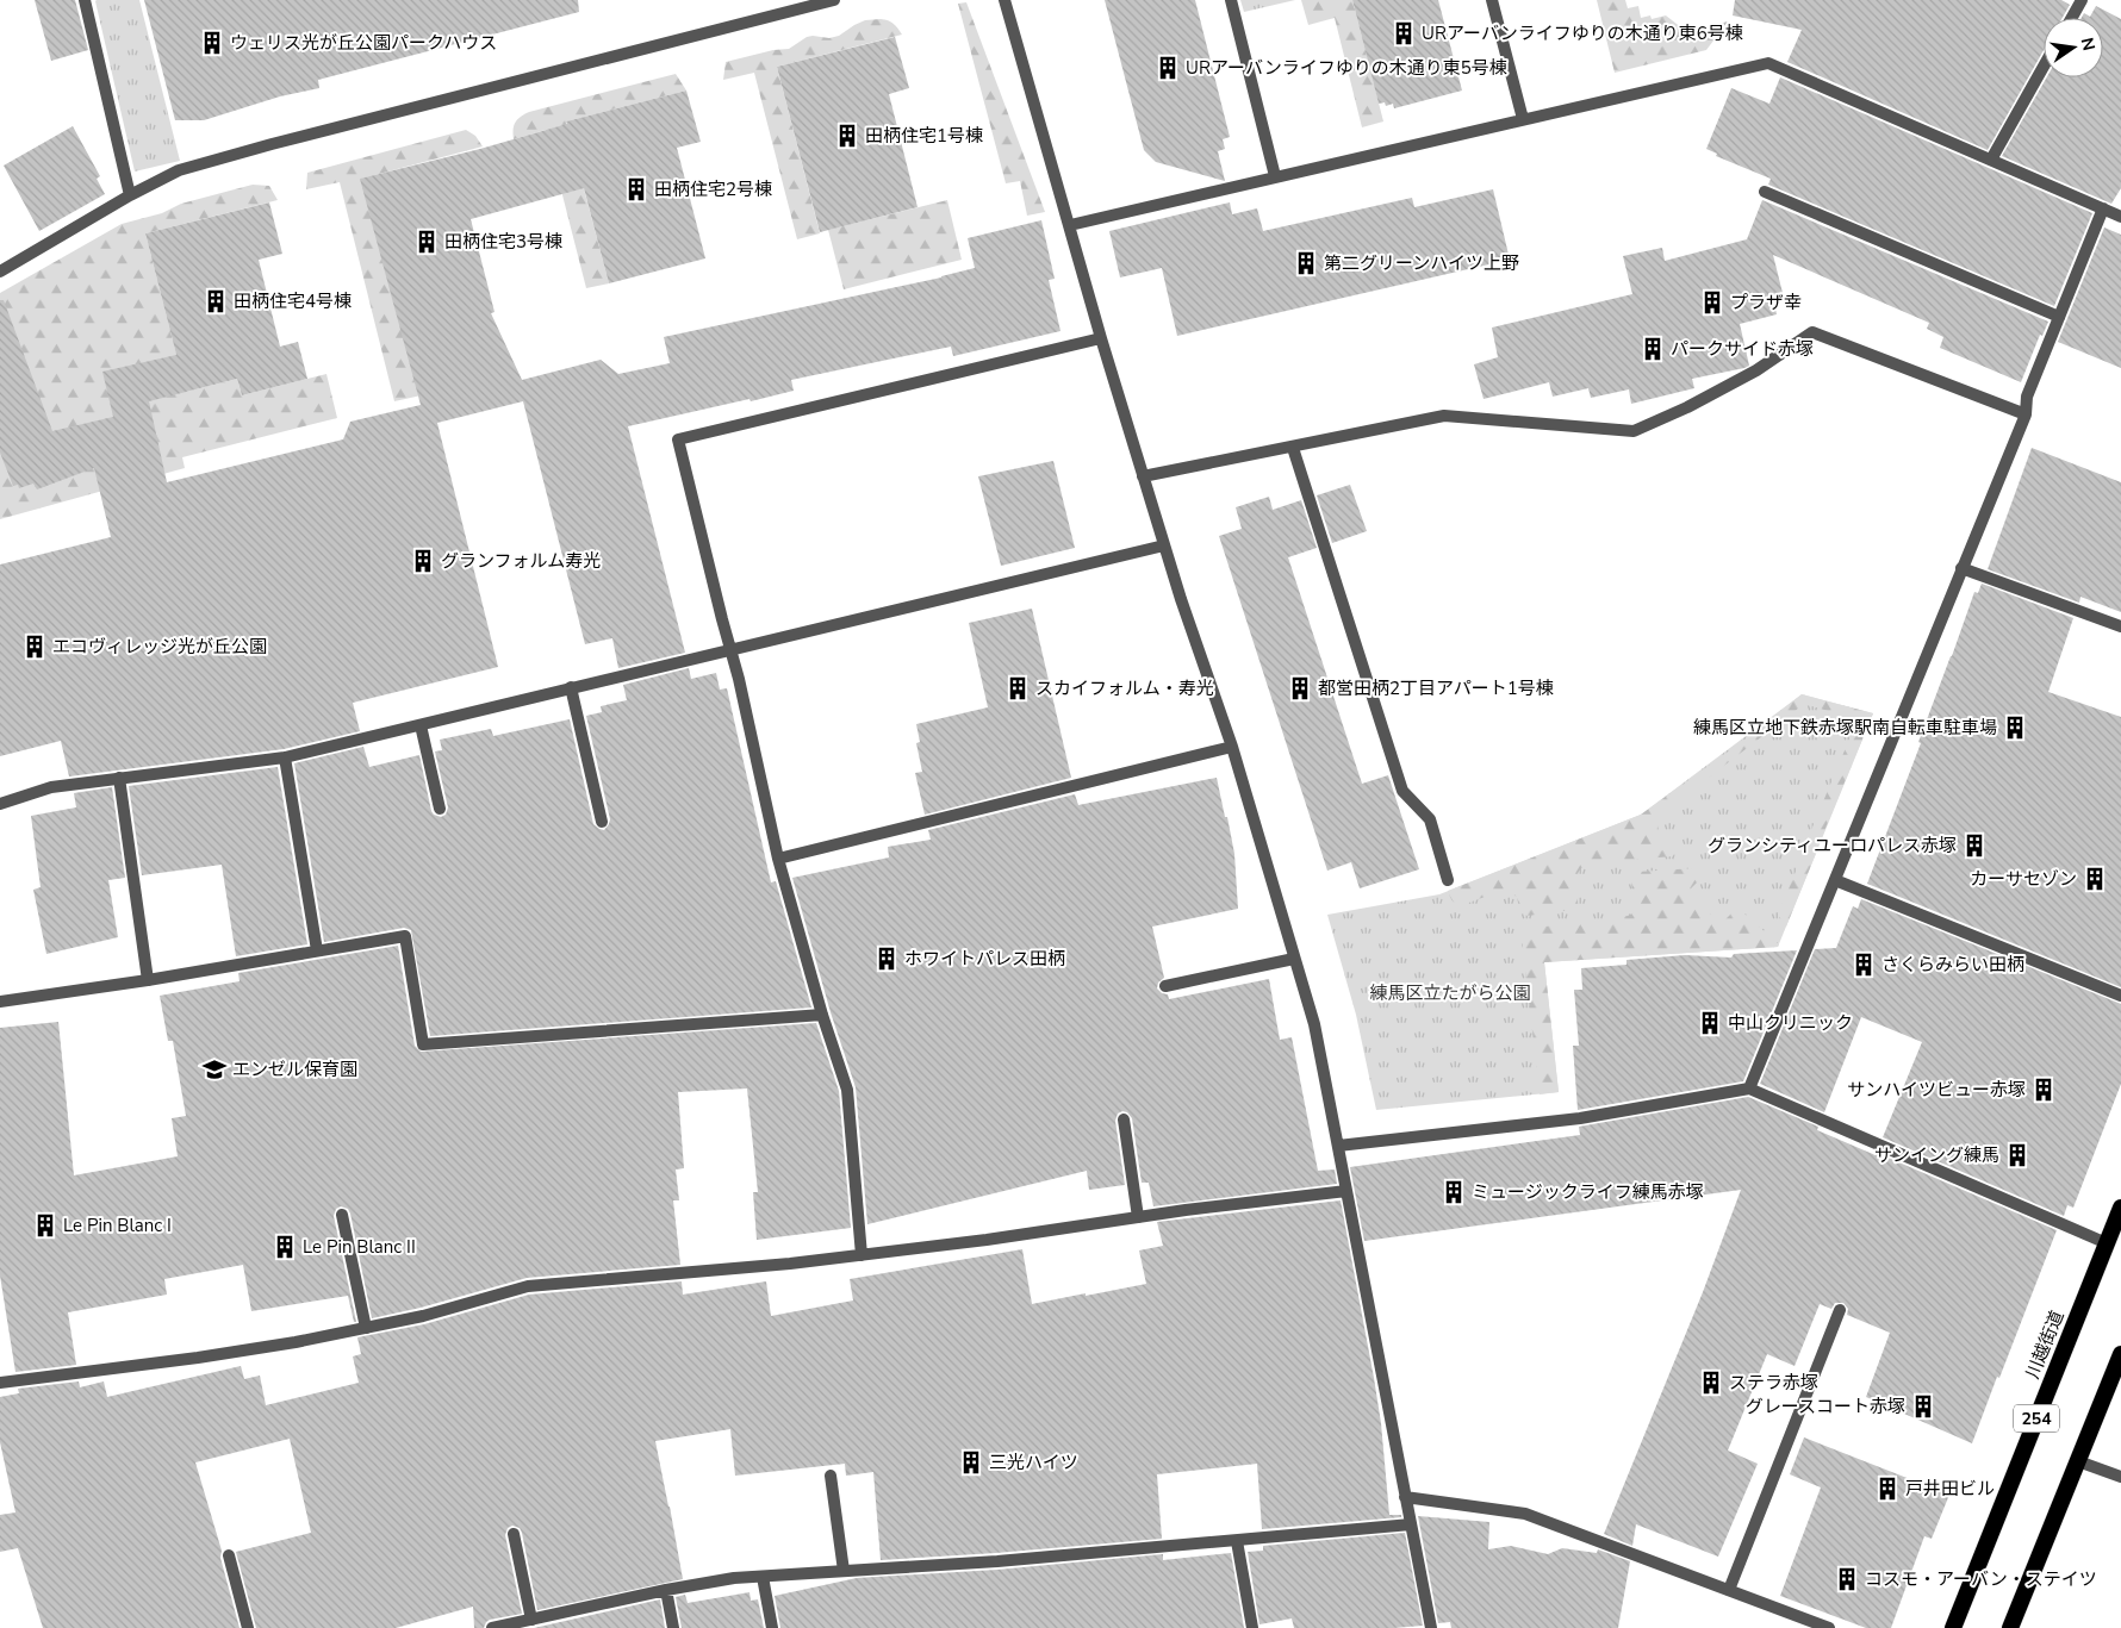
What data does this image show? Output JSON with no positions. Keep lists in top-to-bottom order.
{
  "streets": {
    "highway": ["川越街道", "254"]
  },
  "parks": ["練馬区立たがら公園"],
  "places": {
    "building": [
      "URアーバンライフゆりの木通り東6号棟",
      "ウェリス光が丘公園パークハウス",
      "URアーバンライフゆりの木通り東5号棟",
      "田柄住宅1号棟",
      "田柄住宅2号棟",
      "田柄住宅3号棟",
      "第二グリーンハイツ上野",
      "田柄住宅4号棟",
      "プラザ幸",
      "パークサイド赤塚",
      "グランフォルム寿光",
      "エコヴィレッジ光が丘公園",
      "スカイフォルム・寿光",
      "都営田柄2丁目アパート1号棟",
      "練馬区立地下鉄赤塚駅南自転車駐車場",
      "グランシティユーロパレス赤塚",
      "カーサセゾン",
      "ホワイトパレス田柄",
      "さくらみらい田柄",
      "中山クリニック",
      "サンハイツビュー赤塚",
      "サンイング練馬",
      "ミュージックライフ練馬赤塚",
      "Le Pin Blanc I",
      "Le Pin Blanc II",
      "ステラ赤塚",
      "グレースコート赤塚",
      "三光ハイツ",
      "戸井田ビル",
      "コスモ・アーバン・ステイツ"
    ],
    "school or university": ["エンゼル保育園"]
  },
  "north": "right"
}
